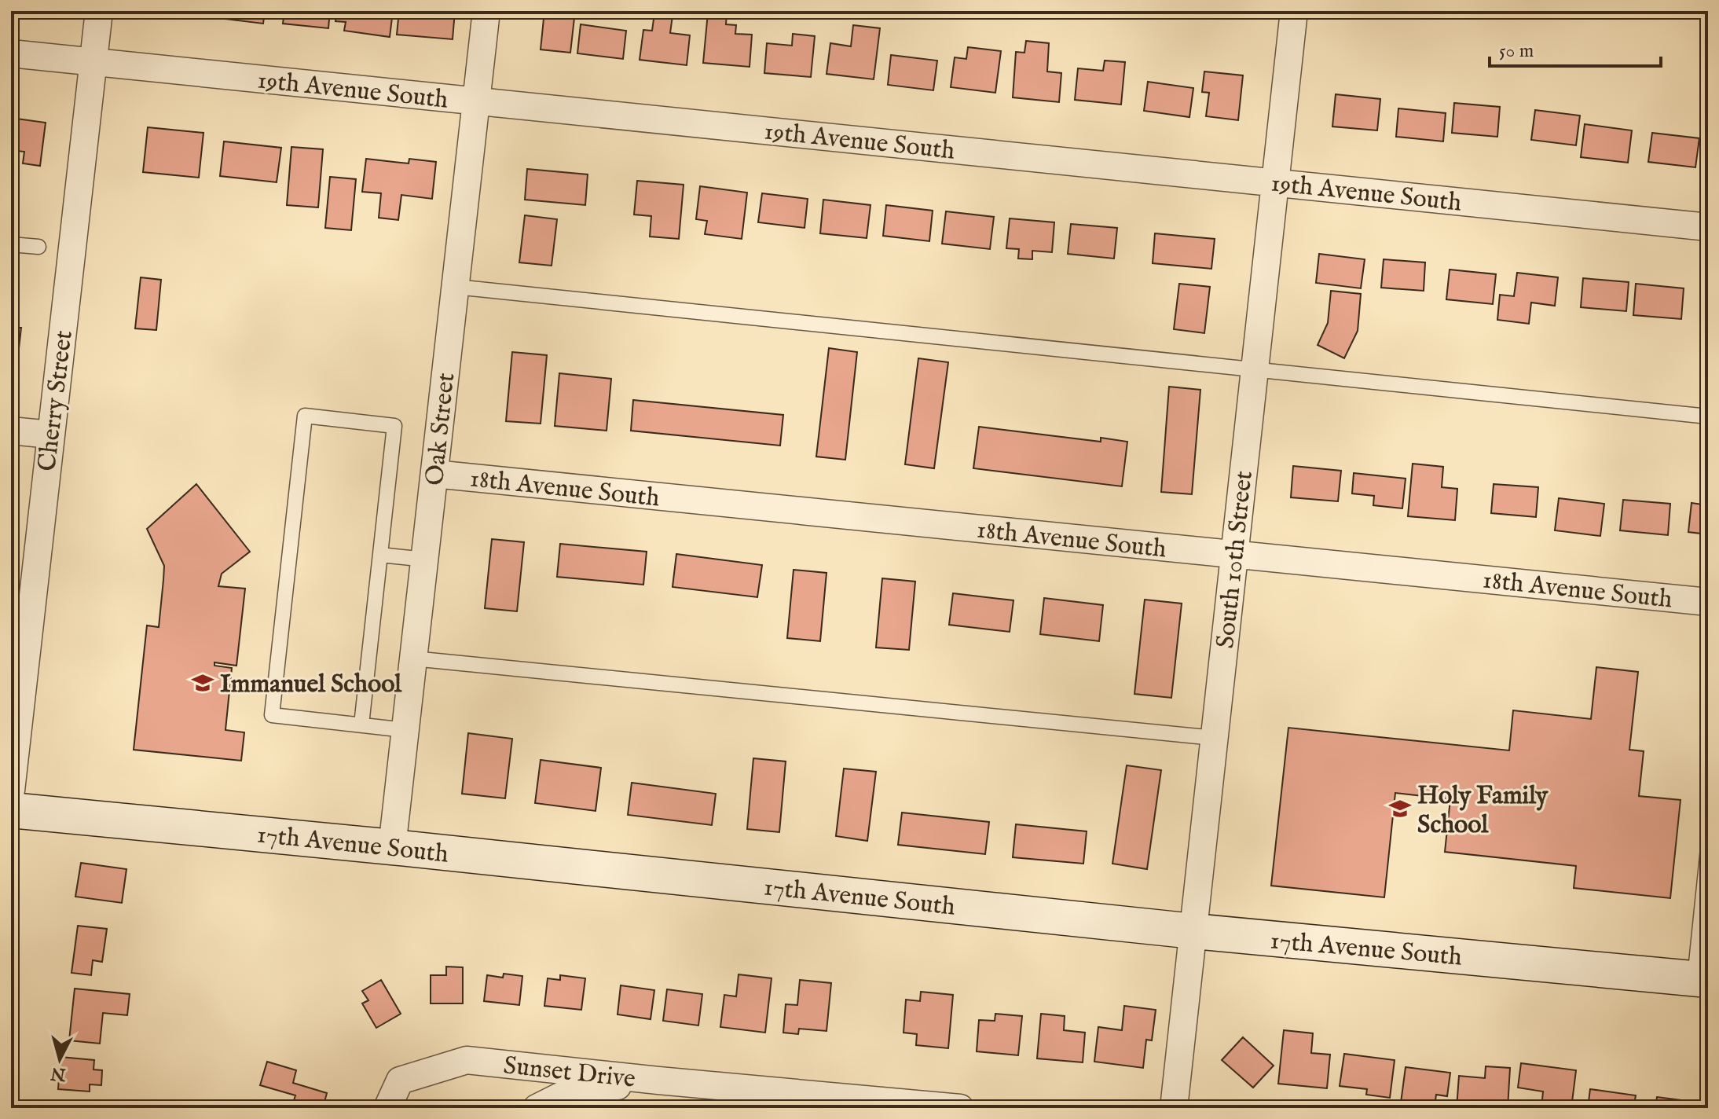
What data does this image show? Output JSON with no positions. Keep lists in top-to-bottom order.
{
  "streets": {
    "street": [
      "19th Avenue South",
      "Cherry Street",
      "Oak Street",
      "18th Avenue South",
      "South 10th Street",
      "17th Avenue South",
      "Sunset Drive"
    ]
  },
  "crossings": [
    ["19th Avenue South", "Cherry Street"],
    ["19th Avenue South", "Oak Street"],
    ["19th Avenue South", "South 10th Street"],
    ["Oak Street", "18th Avenue South"],
    ["Oak Street", "17th Avenue South"],
    ["18th Avenue South", "South 10th Street"],
    ["South 10th Street", "17th Avenue South"]
  ],
  "places": {
    "school or university": ["Immanuel School", "Holy Family School"]
  },
  "scale_bar": "50 m",
  "north": "bottom"
}
